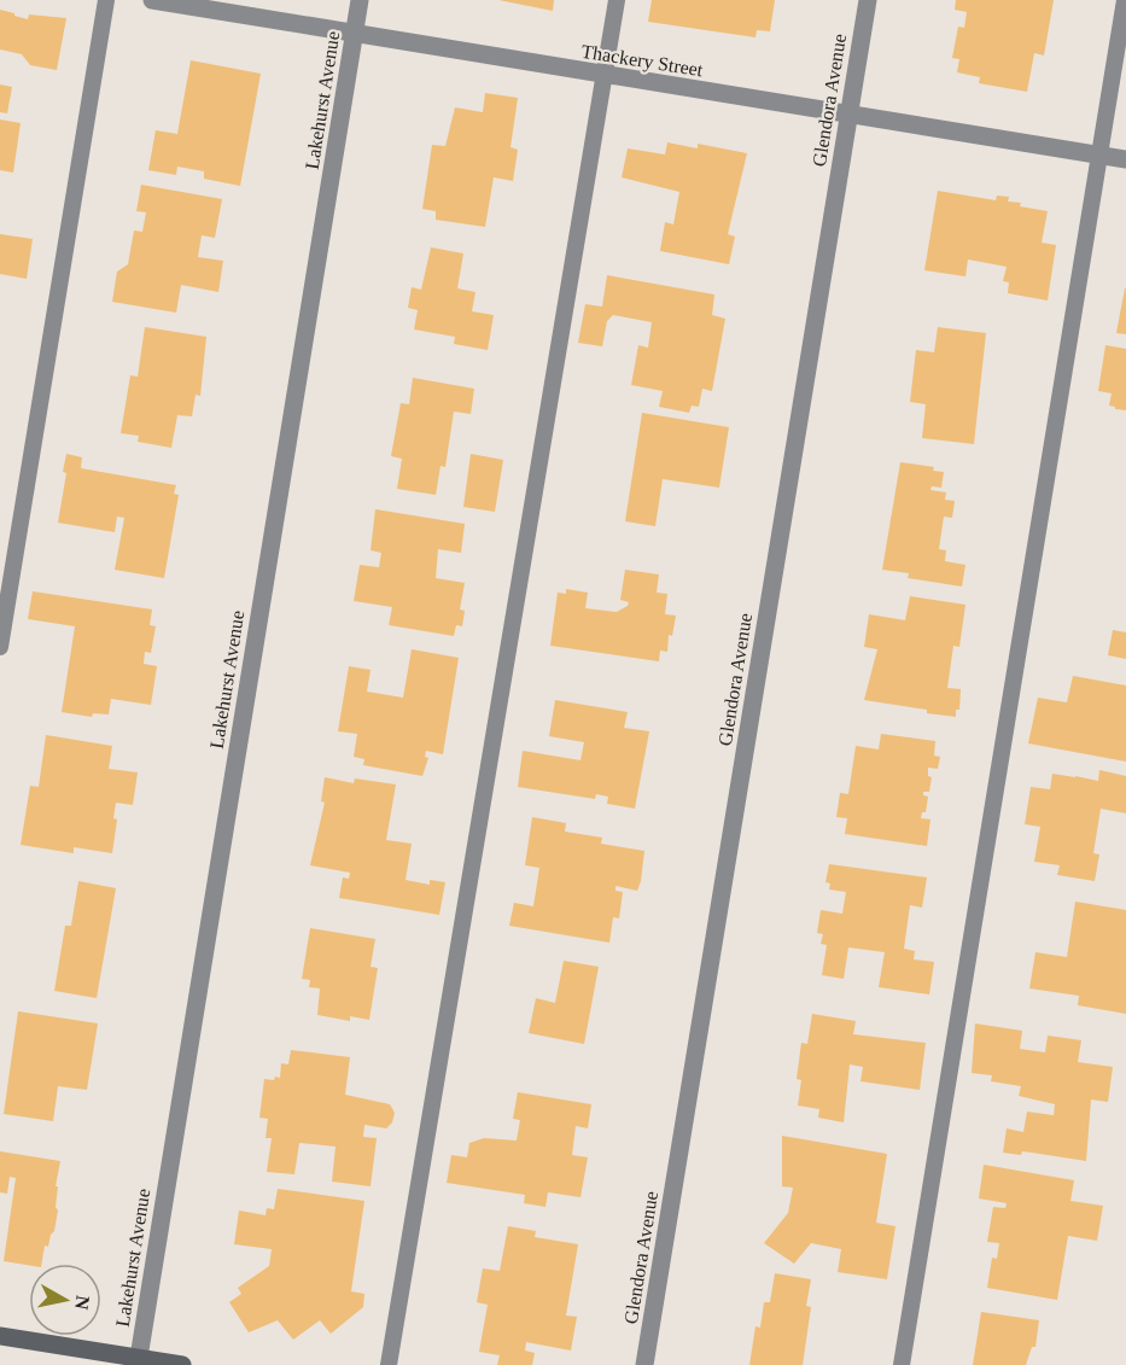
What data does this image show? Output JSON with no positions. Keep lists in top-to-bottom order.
{
  "streets": {
    "street": ["Thackery Street", "Lakehurst Avenue", "Glendora Avenue"]
  },
  "crossings": [
    ["Thackery Street", "Lakehurst Avenue"],
    ["Thackery Street", "Glendora Avenue"]
  ],
  "north": "right"
}
